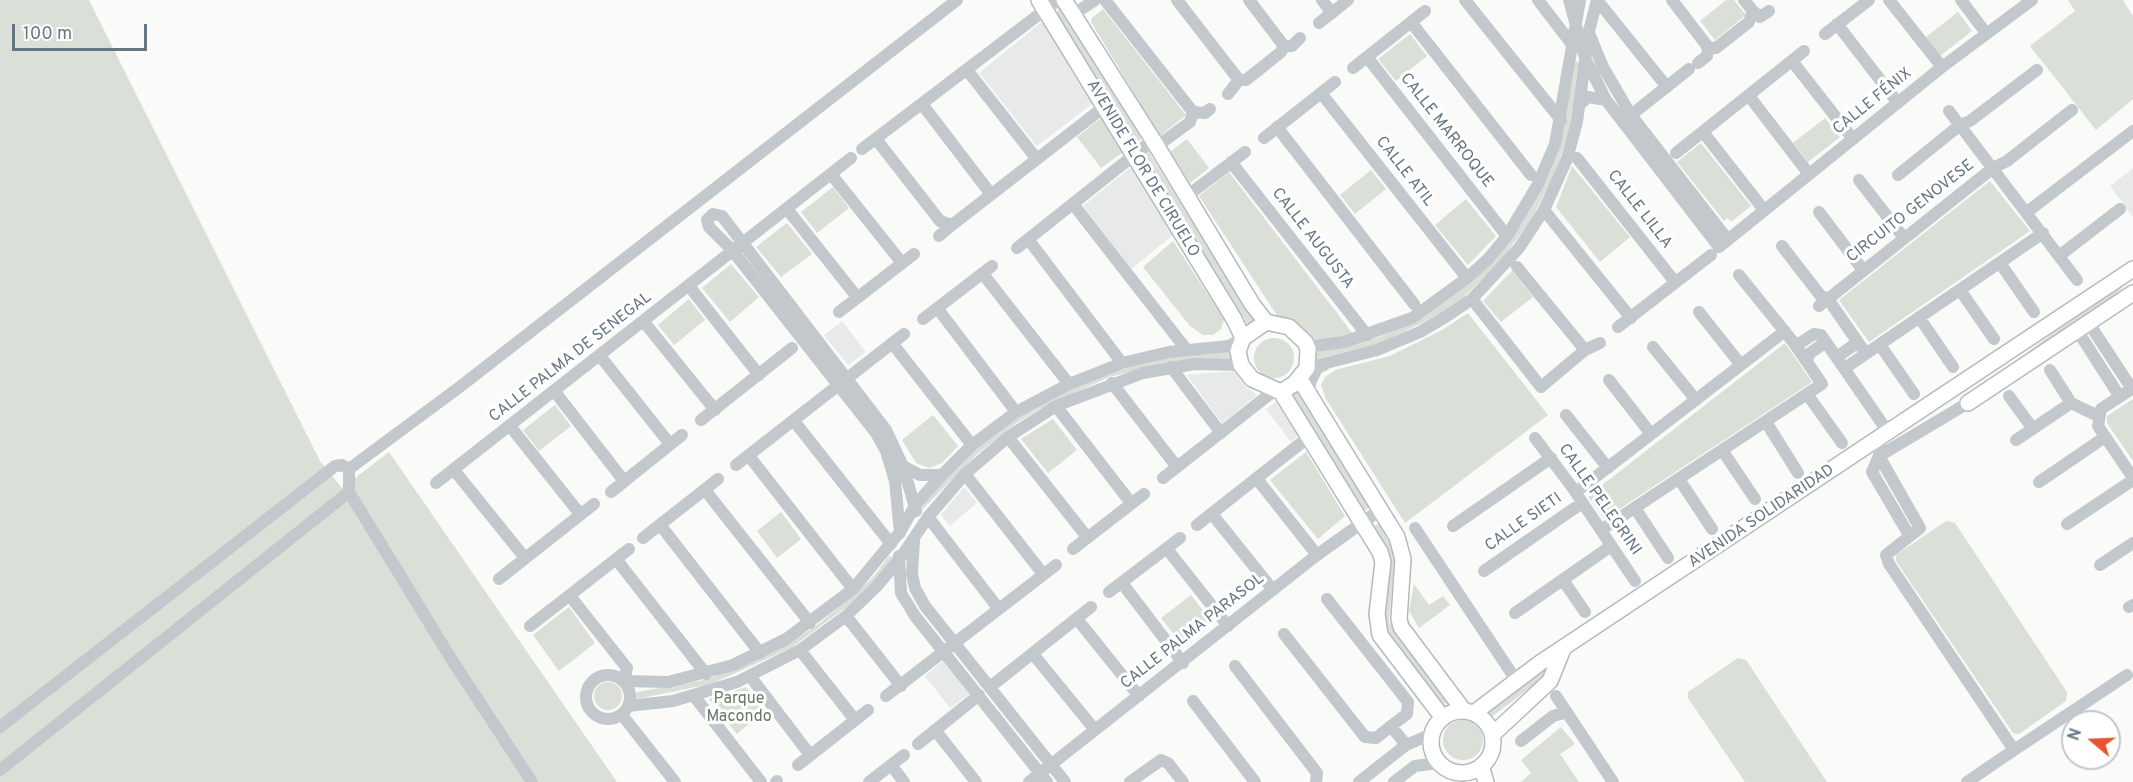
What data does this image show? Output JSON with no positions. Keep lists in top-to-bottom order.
{
  "streets": {
    "main road": ["AVENIDE FLOR DE CIRUELO", "AVENIDA SOLIDARIDAD"],
    "street": [
      "CALLE FÉNIX",
      "CALLE MARROQUE",
      "CALLE ATIL",
      "CALLE LILLA",
      "CIRCUITO GENOVESE",
      "CALLE AUGUSTA",
      "CALLE PALMA DE SENEGAL",
      "CALLE PELEGRINI",
      "CALLE SIETI",
      "CALLE PALMA PARASOL"
    ]
  },
  "crossings": [
    ["CALLE PELEGRINI", "CALLE SIETI"]
  ],
  "parks": ["Parque Macondo"],
  "scale_bar": "100 m",
  "north": "left"
}
